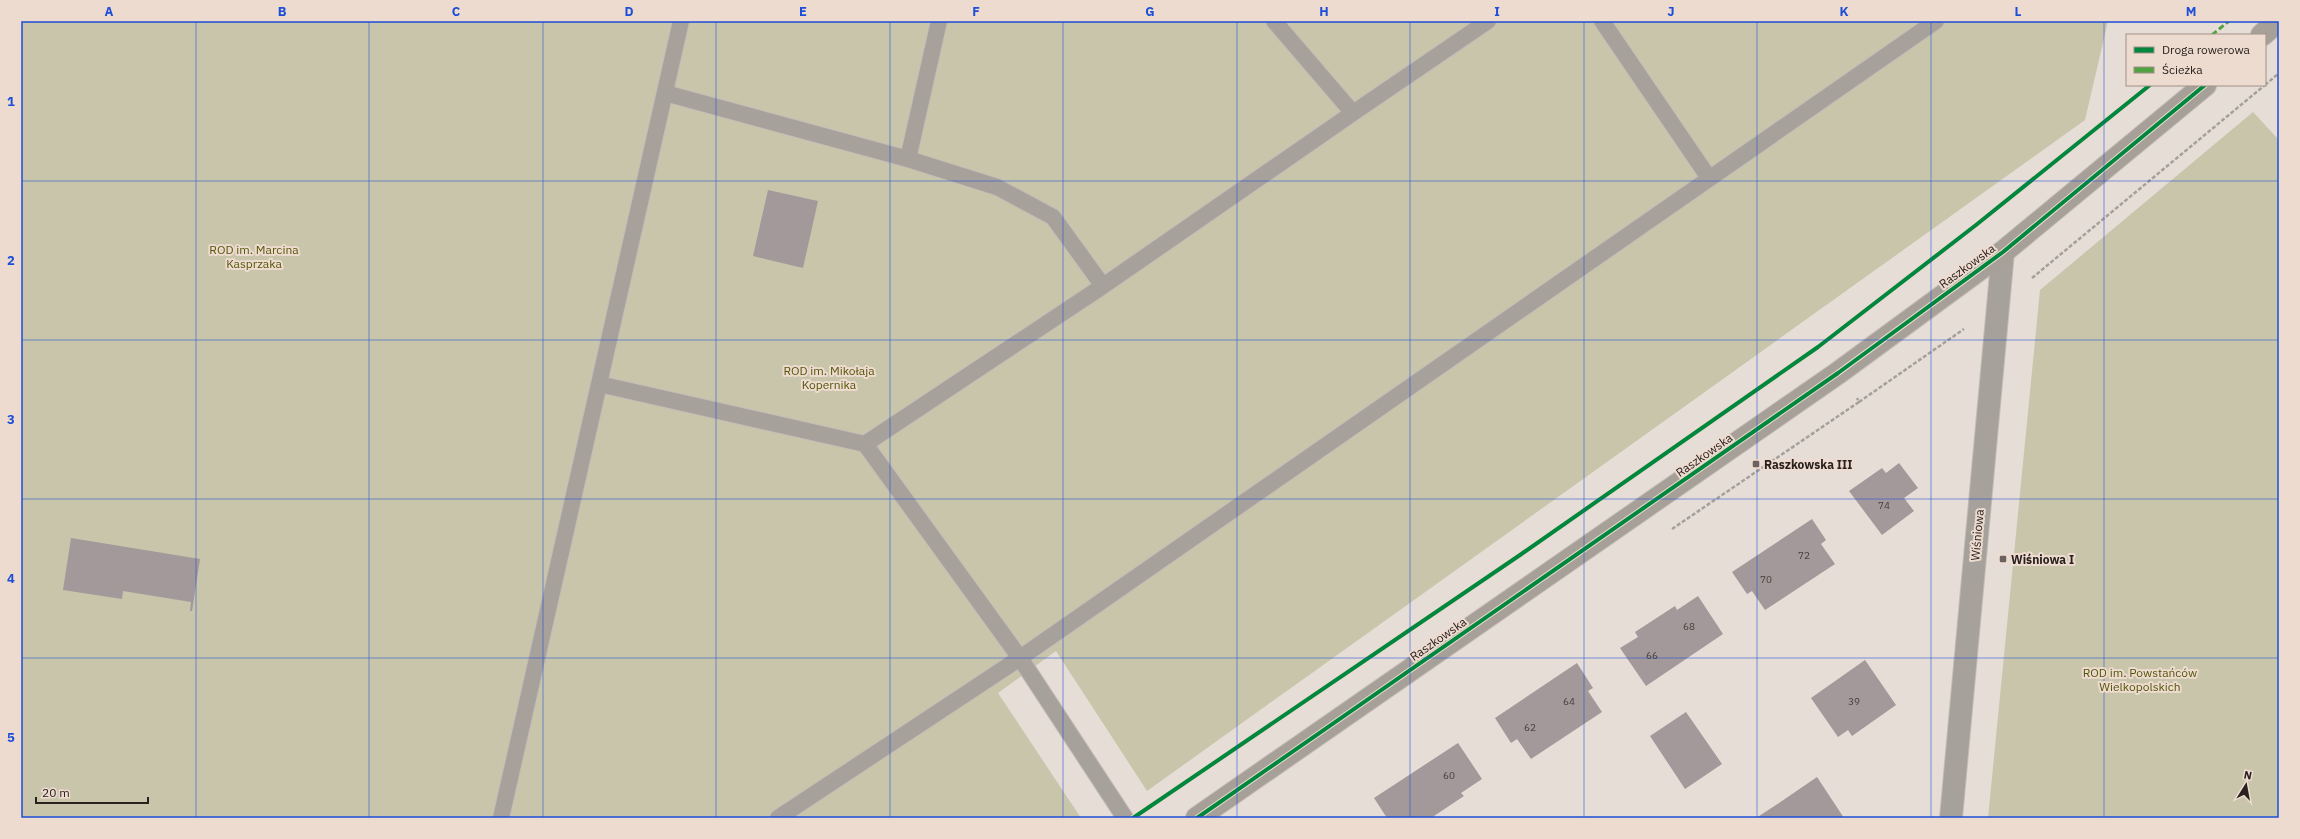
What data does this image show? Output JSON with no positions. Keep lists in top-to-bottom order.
{
  "streets": {
    "street": ["Raszkowska", "Wiśniowa"]
  },
  "crossings": [
    ["Raszkowska", "Wiśniowa"]
  ],
  "parks": ["ROD im. Marcina Kasprzaka", "ROD im. Mikołaja Kopernika", "ROD im. Powstańców Wielkopolskich"],
  "places": {
    "transit": ["Raszkowska III", "Wiśniowa I"]
  },
  "house_numbers": [
    "74",
    "72",
    "70",
    "68",
    "66",
    "64",
    "39",
    "62",
    "60"
  ],
  "legend": ["Droga rowerowa", "Ścieżka"],
  "scale_bar": "20 m",
  "north": "top",
  "grid": {
    "columns": [
      "A",
      "B",
      "C",
      "D",
      "E",
      "F",
      "G",
      "H",
      "I",
      "J",
      "K",
      "L",
      "M"
    ],
    "rows": [
      "1",
      "2",
      "3",
      "4",
      "5"
    ]
  }
}
